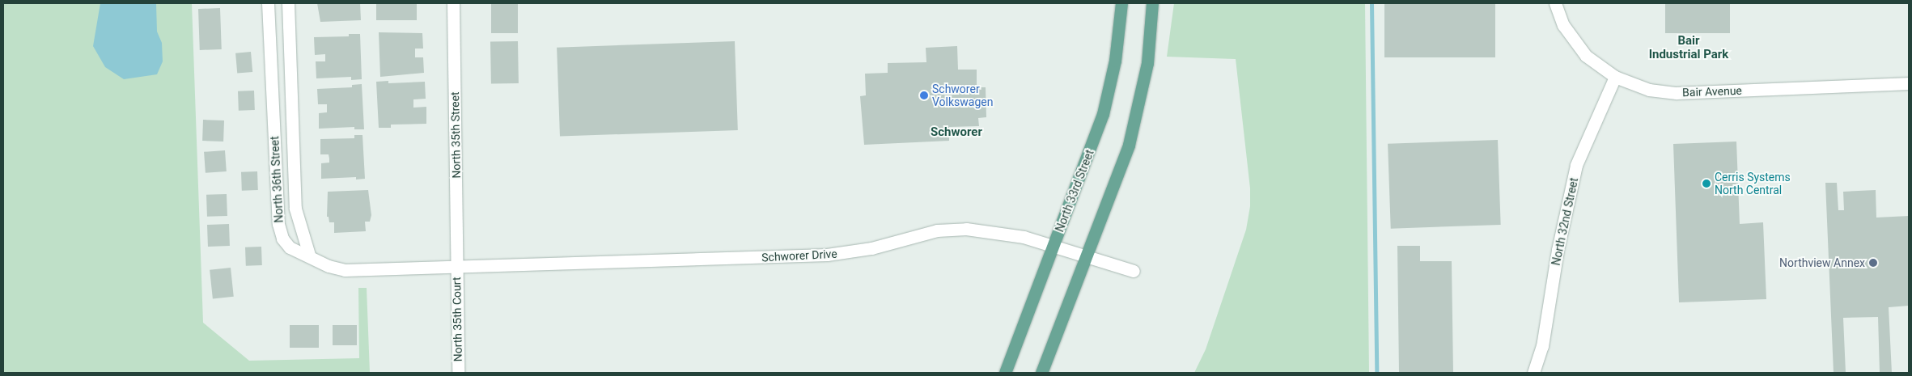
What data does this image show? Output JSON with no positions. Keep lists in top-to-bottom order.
{
  "streets": {
    "main road": ["North 33rd Street"],
    "street": [
      "Bair Avenue",
      "North 35th Street",
      "North 36th Street",
      "North 32nd Street",
      "Schworer Drive",
      "North 35th Court"
    ]
  },
  "crossings": [
    ["Bair Avenue", "North 32nd Street"],
    ["North 35th Street", "Schworer Drive"],
    ["North 35th Street", "North 35th Court"],
    ["North 36th Street", "Schworer Drive"],
    ["North 33rd Street", "Schworer Drive"],
    ["Schworer Drive", "North 35th Court"]
  ],
  "districts": ["Bair Industrial Park", "Schworer"],
  "places": ["Schworer Volkswagen", "Cerris Systems North Central", "Northview Annex"]
}
